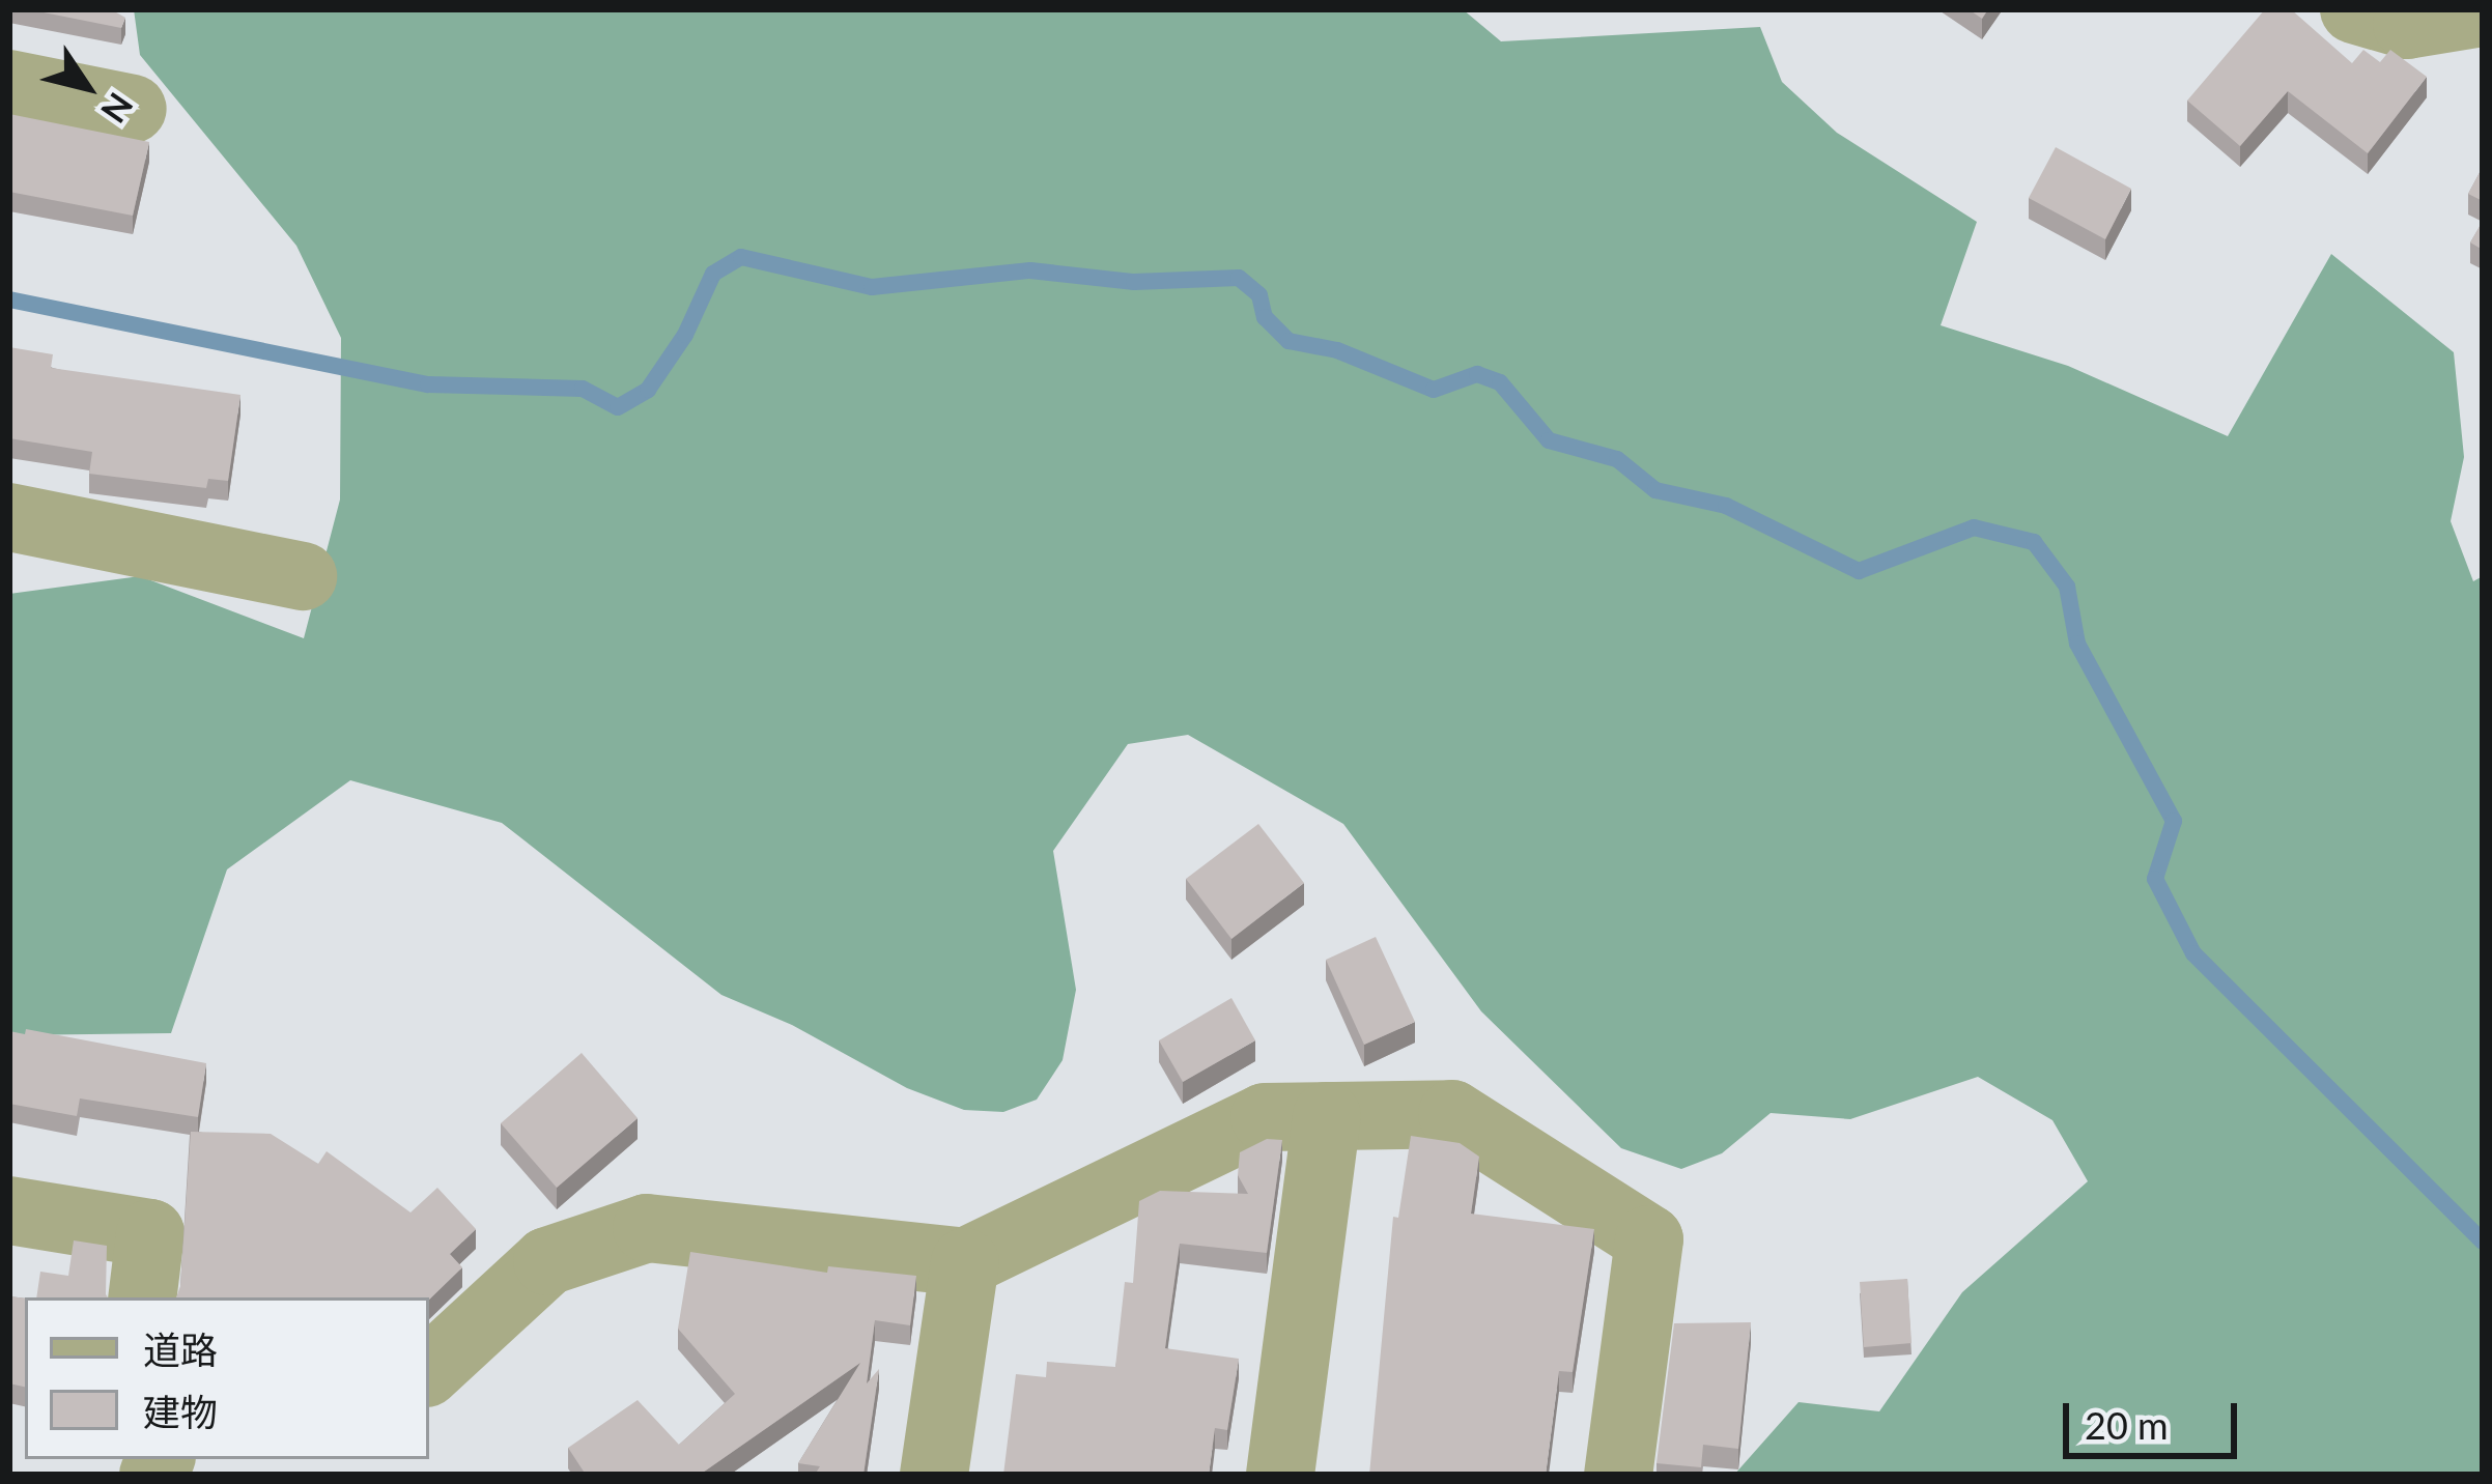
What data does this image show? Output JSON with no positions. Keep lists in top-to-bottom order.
{
  "legend": ["道路", "建物"],
  "scale_bar": "20 m",
  "north": "bottom right"
}
